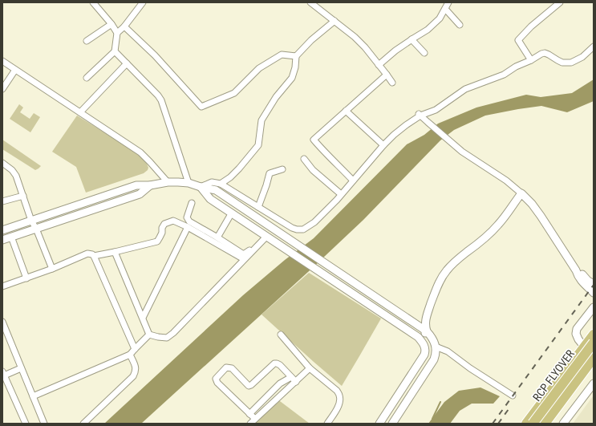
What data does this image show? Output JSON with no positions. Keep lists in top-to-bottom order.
{
  "streets": {
    "main road": ["RCP FLYOVER"]
  }
}
